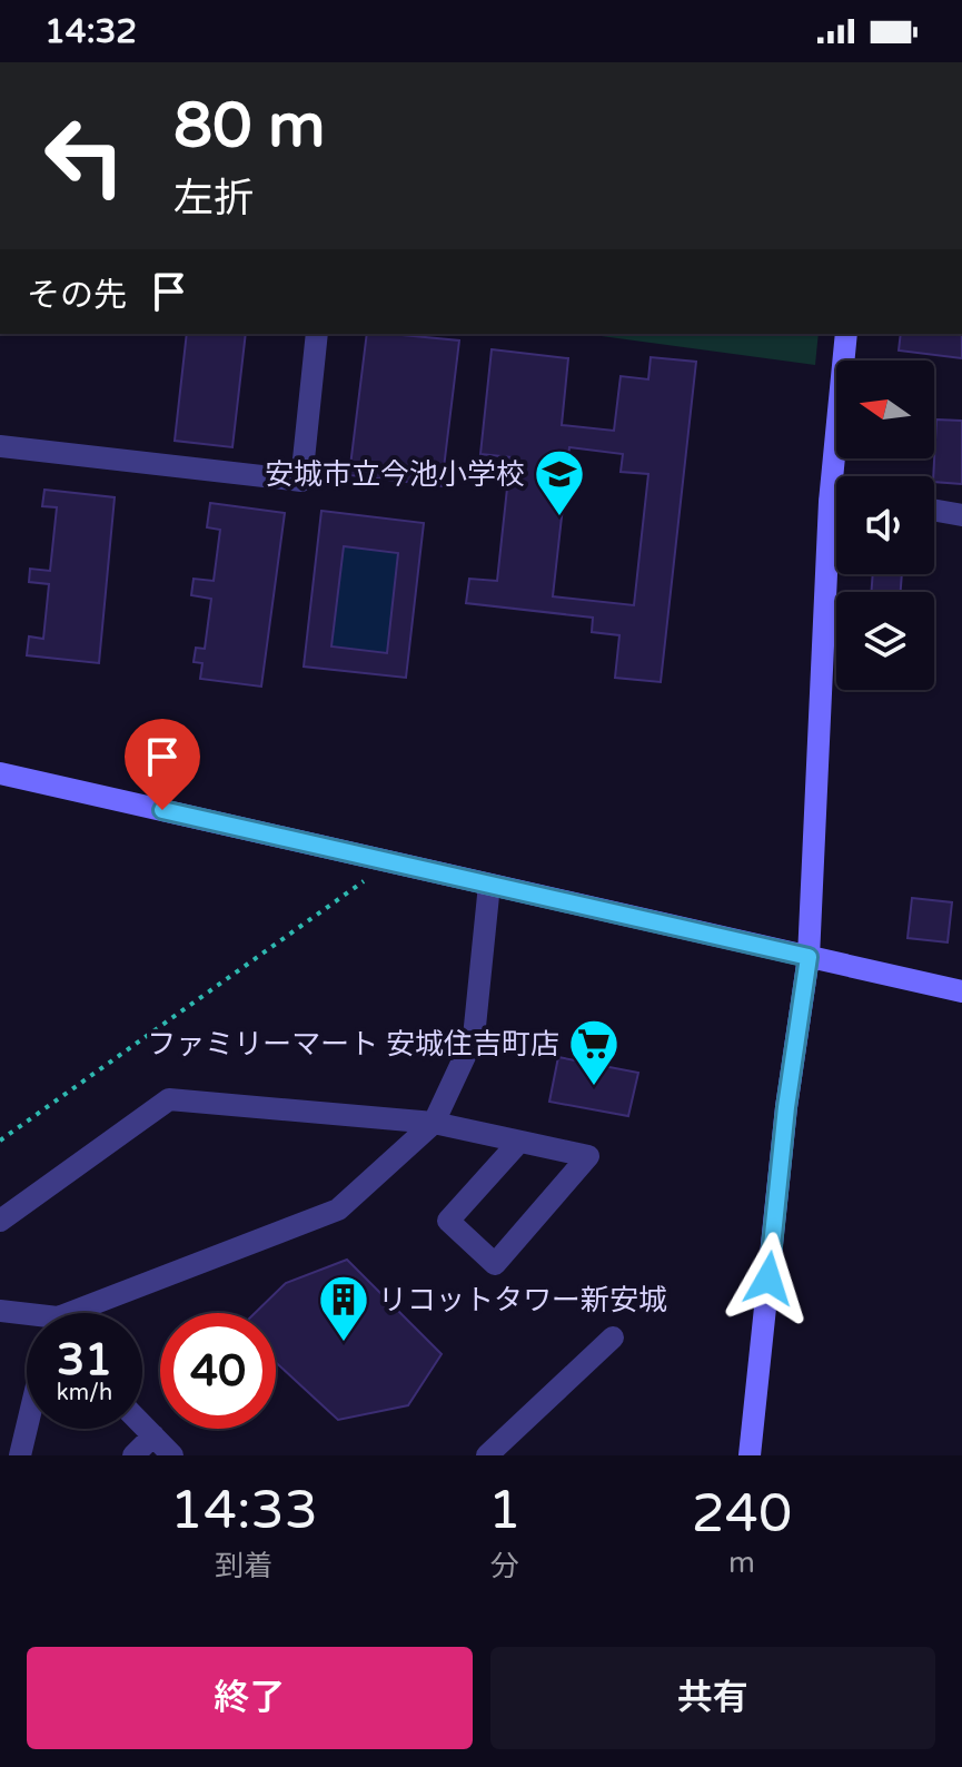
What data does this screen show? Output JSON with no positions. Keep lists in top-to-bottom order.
{
  "places": {
    "school or university": ["安城市立今池小学校"],
    "supermarket": ["ファミリーマート 安城住吉町店"],
    "building": ["リコットタワー新安城"]
  },
  "north": "left",
  "page": {
    "status": "14:32",
    "turn": ["80 m", "左折"],
    "then": "その先",
    "speed": "31 km/h",
    "limit": "40",
    "eta": [
      "14:33",
      "到着",
      "1",
      "分",
      "240",
      "m"
    ],
    "buttons": ["終了", "共有"]
  }
}
